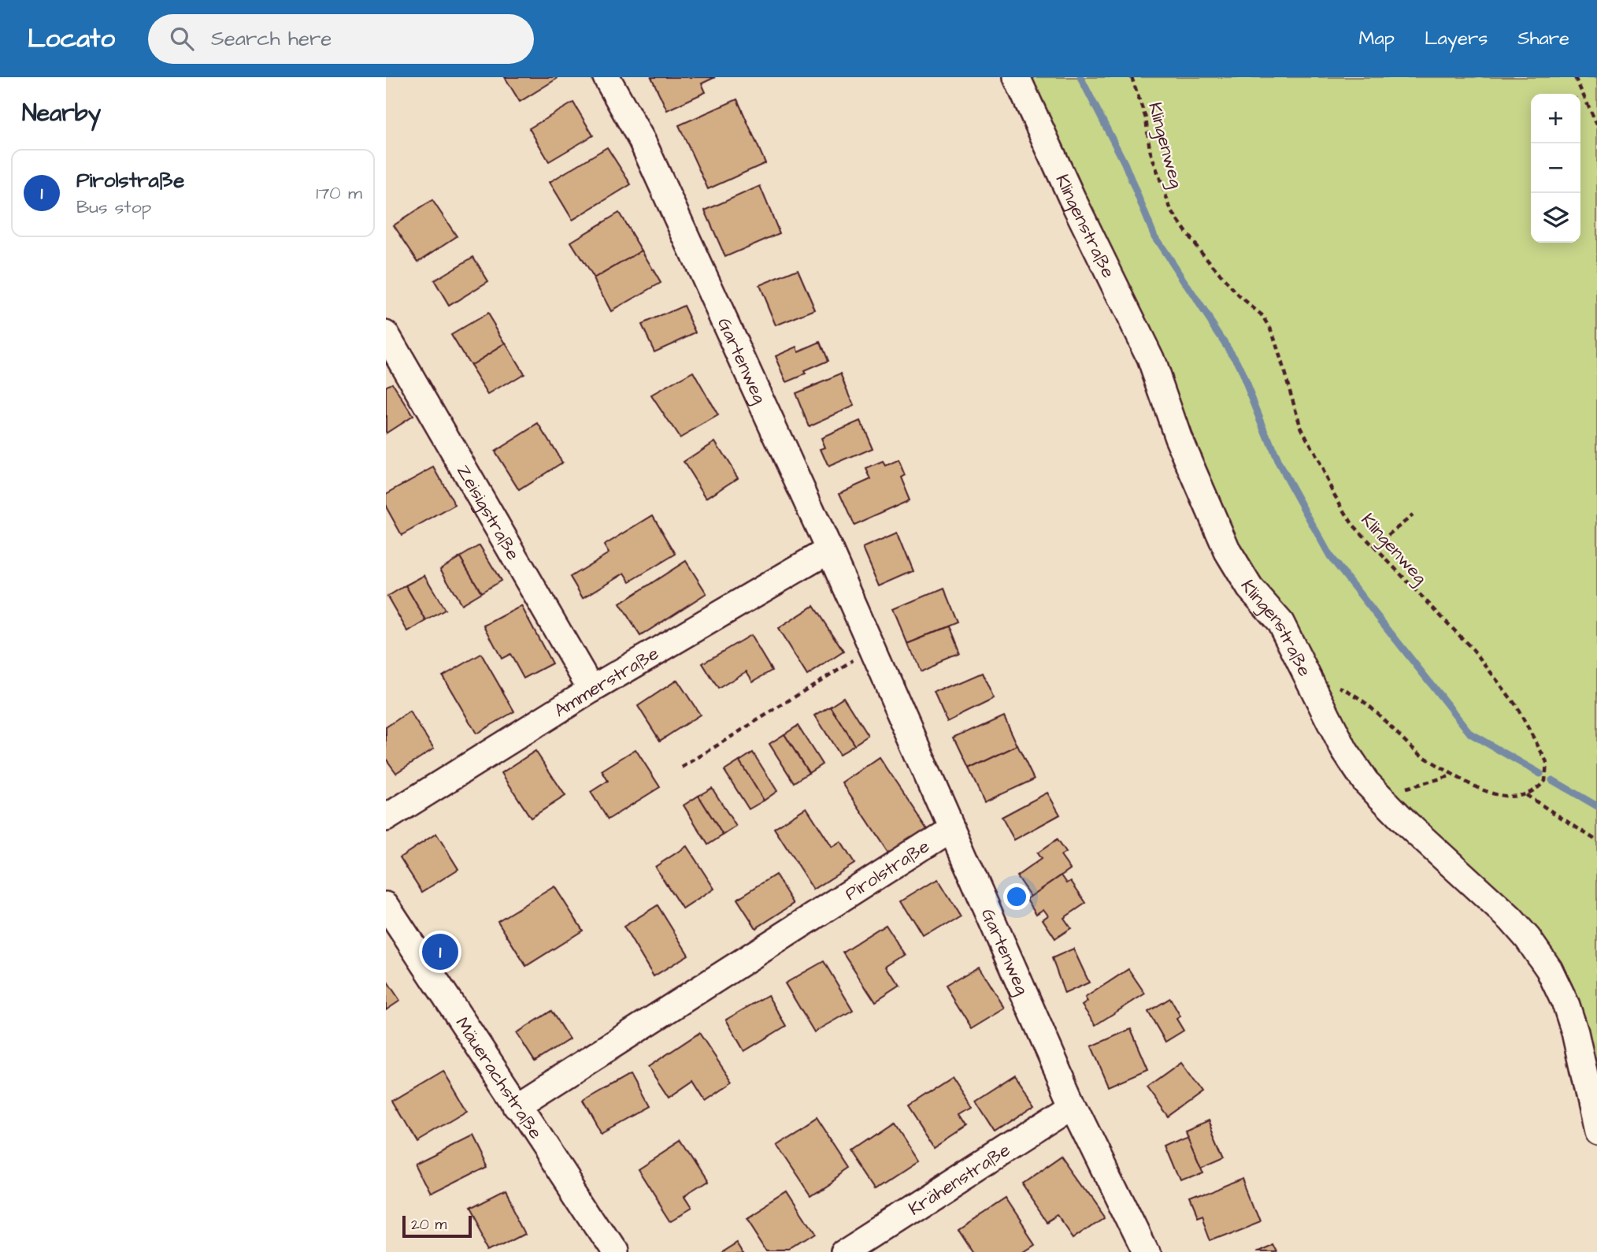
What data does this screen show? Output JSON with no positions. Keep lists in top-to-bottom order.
{
  "streets": {
    "street": [
      "Klingenstraße",
      "Gartenweg",
      "Zeisigstraße",
      "Ammerstraße",
      "Pirolstraße",
      "Mäuerachstraße",
      "Krähenstraße"
    ],
    "path": ["Klingenweg"]
  },
  "crossings": [
    ["Gartenweg", "Ammerstraße"],
    ["Gartenweg", "Pirolstraße"],
    ["Gartenweg", "Krähenstraße"],
    ["Zeisigstraße", "Ammerstraße"],
    ["Pirolstraße", "Mäuerachstraße"]
  ],
  "scale_bar": "20 m",
  "page": {
    "header": "Locato",
    "search": "Search here",
    "nav": ["Map", "Layers", "Share"],
    "heading": "Nearby",
    "map_buttons": ["+", "−"],
    "list": [
      {
        "mark": "1",
        "name": "Pirolstraße",
        "note": "Bus stop",
        "value": "170 m"
      }
    ],
    "pins": "1",
    "scale": "20 m"
  }
}
